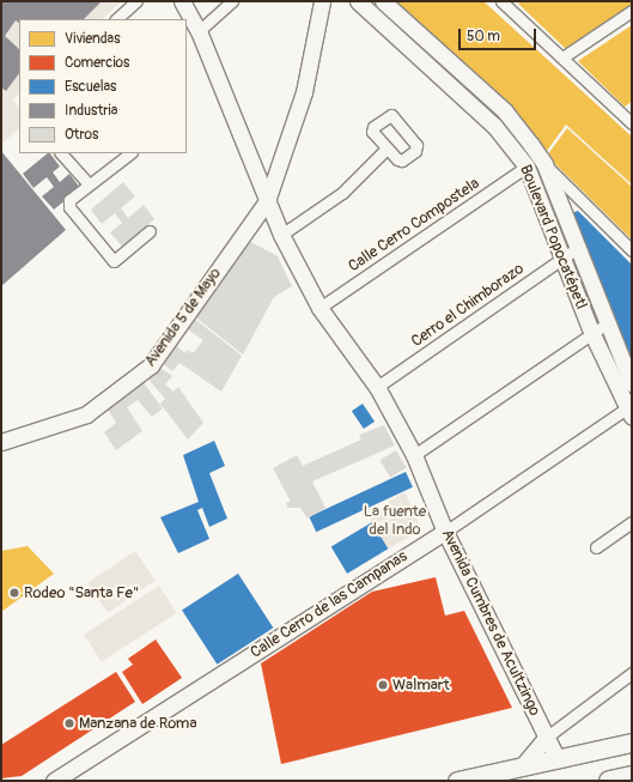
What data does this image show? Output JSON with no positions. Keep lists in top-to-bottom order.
{
  "streets": {
    "street": [
      "Calle Cerro Compostela",
      "Boulevard Popocatépetl",
      "Cerro el Chimborazo",
      "Avenida 5 de Mayo",
      "Calle Cerro de las Campanas",
      "Avenida Cumbres de Acultzingo"
    ]
  },
  "crossings": [
    ["Calle Cerro Compostela", "Boulevard Popocatépetl"],
    ["Calle Cerro Compostela", "Avenida Cumbres de Acultzingo"],
    ["Boulevard Popocatépetl", "Cerro el Chimborazo"],
    ["Boulevard Popocatépetl", "Calle Cerro de las Campanas"],
    ["Cerro el Chimborazo", "Avenida Cumbres de Acultzingo"],
    ["Avenida 5 de Mayo", "Avenida Cumbres de Acultzingo"],
    ["Calle Cerro de las Campanas", "Avenida Cumbres de Acultzingo"]
  ],
  "parks": ["La fuente del Indo"],
  "places": ["Rodeo \"Santa Fe\"", "Walmart", "Manzana de Roma"],
  "legend": [
    "Viviendas",
    "Comercios",
    "Escuelas",
    "Industria",
    "Otros"
  ],
  "scale_bar": "50 m"
}
